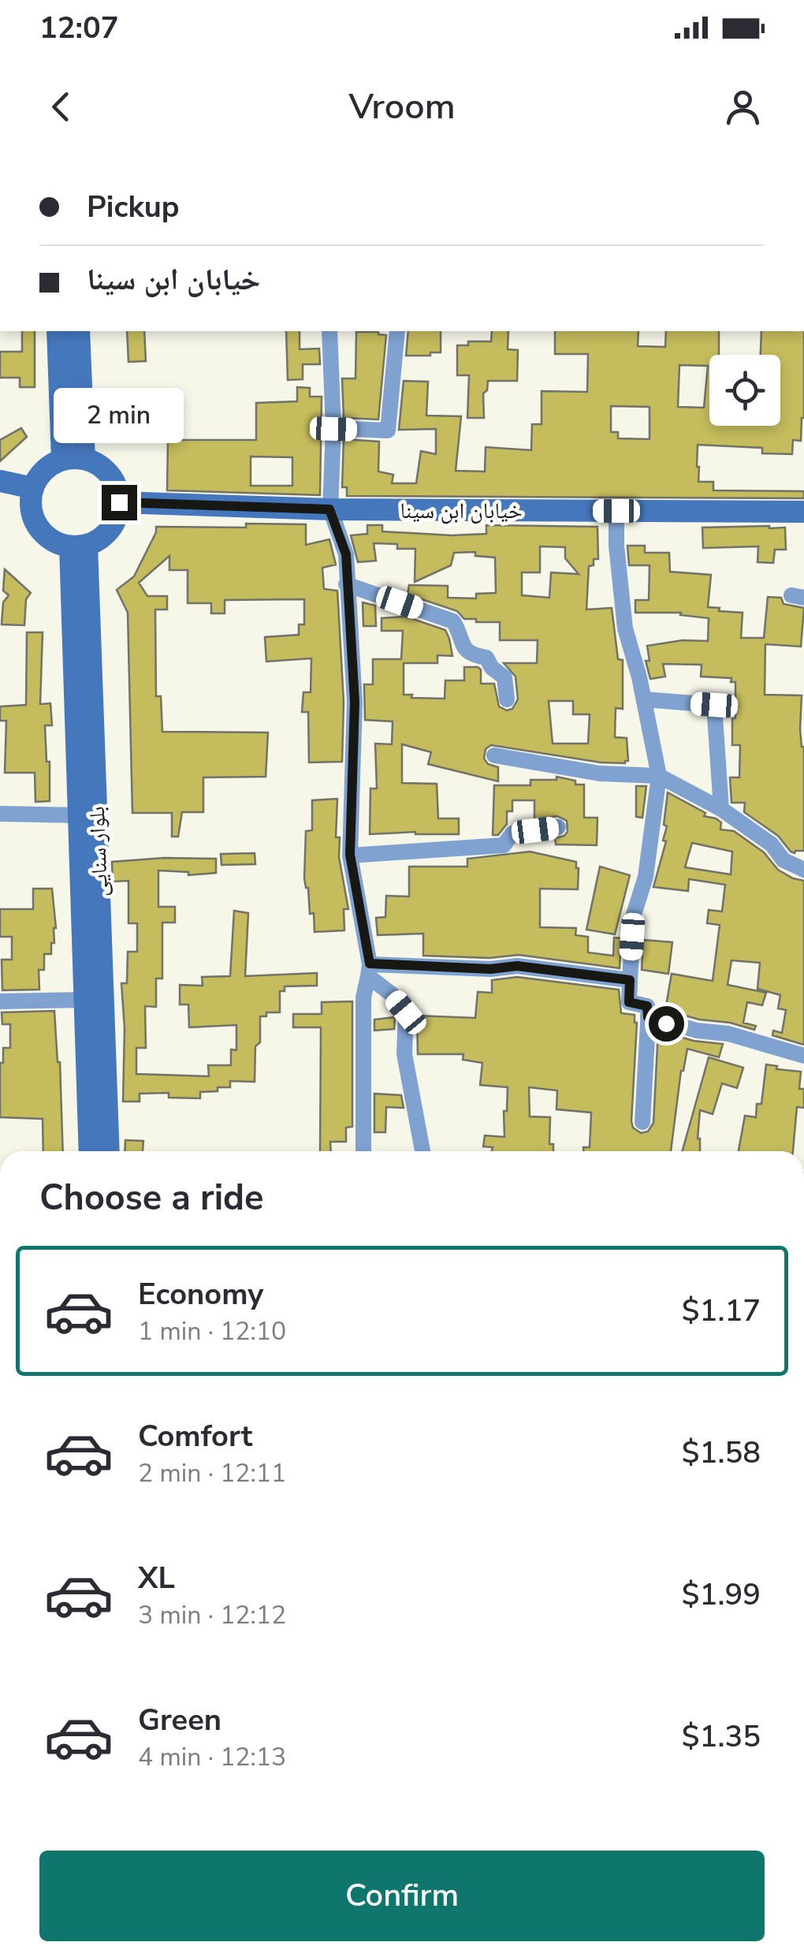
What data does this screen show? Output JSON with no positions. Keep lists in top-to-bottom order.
{
  "streets": {
    "main road": ["خیابان ابن سینا", "بلوار سنایی"]
  },
  "crossings": [
    ["خیابان ابن سینا", "بلوار سنایی"]
  ],
  "page": {
    "status": "12:07",
    "header": "Vroom",
    "banner": ["Pickup", "خیابان ابن سینا"],
    "bubble": "2 min",
    "heading": "Choose a ride",
    "list": [
      {
        "name": "Economy",
        "note": "1 min · 12:10",
        "value": "$1.17"
      },
      {
        "name": "Comfort",
        "note": "2 min · 12:11",
        "value": "$1.58"
      },
      {
        "name": "XL",
        "note": "3 min · 12:12",
        "value": "$1.99"
      },
      {
        "name": "Green",
        "note": "4 min · 12:13",
        "value": "$1.35"
      }
    ],
    "buttons": "Confirm"
  }
}
